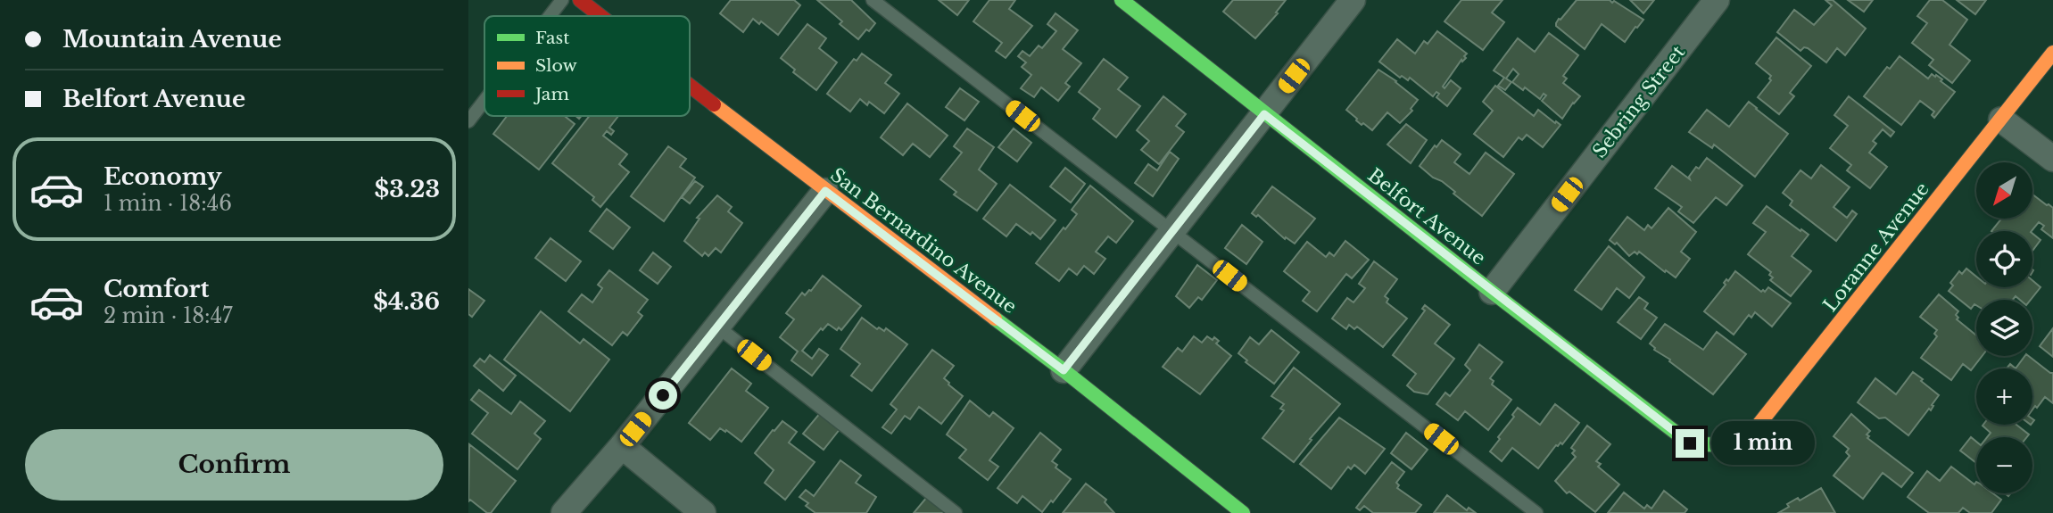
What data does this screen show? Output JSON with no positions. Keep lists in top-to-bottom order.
{
  "streets": {
    "street": [
      "Sebring Street",
      "Belfort Avenue",
      "San Bernardino Avenue",
      "Loranne Avenue"
    ]
  },
  "crossings": [
    ["Sebring Street", "Belfort Avenue"],
    ["Belfort Avenue", "Loranne Avenue"]
  ],
  "legend": ["Fast", "Slow", "Jam"],
  "north": "bottom left",
  "page": {
    "banner": ["Mountain Avenue", "Belfort Avenue"],
    "list": [
      {
        "name": "Economy",
        "note": "1 min · 18:46",
        "value": "$3.23"
      },
      {
        "name": "Comfort",
        "note": "2 min · 18:47",
        "value": "$4.36"
      }
    ],
    "map_buttons": ["+", "−"],
    "buttons": "Confirm",
    "bubble": "1 min"
  }
}
